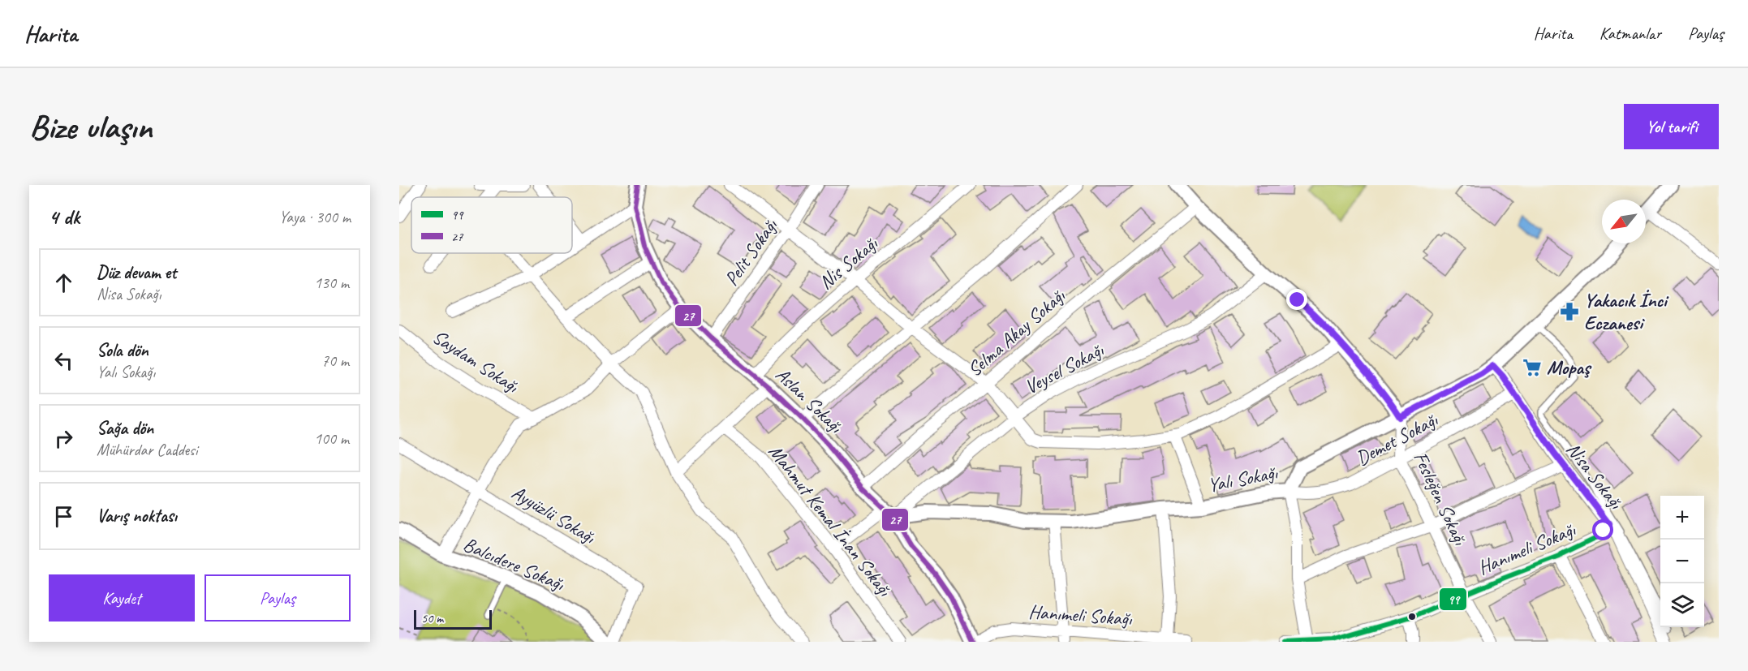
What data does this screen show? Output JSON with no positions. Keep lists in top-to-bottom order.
{
  "streets": {
    "street": [
      "Pelit Sokağı",
      "Nis Sokağı",
      "Selma Akay Sokağı",
      "Saydam Sokağı",
      "Veysel Sokağı",
      "Aslan Sokağı",
      "Demet Sokağı",
      "Nisa Sokağı",
      "Yalı Sokağı",
      "Fesleğen Sokağı",
      "Ayyüzlü Sokağı",
      "Mahmut Kemal İnan Sokağı",
      "Hanımeli Sokağı",
      "Balcıdere Sokağı"
    ]
  },
  "crossings": [
    ["Pelit Sokağı", "Aslan Sokağı"],
    ["Nis Sokağı", "Aslan Sokağı"],
    ["Selma Akay Sokağı", "Aslan Sokağı"],
    ["Veysel Sokağı", "Aslan Sokağı"],
    ["Veysel Sokağı", "Yalı Sokağı"],
    ["Veysel Sokağı", "Mahmut Kemal İnan Sokağı"],
    ["Aslan Sokağı", "Yalı Sokağı"],
    ["Aslan Sokağı", "Hanımeli Sokağı"],
    ["Demet Sokağı", "Nisa Sokağı"],
    ["Demet Sokağı", "Yalı Sokağı"],
    ["Demet Sokağı", "Fesleğen Sokağı"],
    ["Nisa Sokağı", "Yalı Sokağı"],
    ["Nisa Sokağı", "Hanımeli Sokağı"],
    ["Yalı Sokağı", "Fesleğen Sokağı"],
    ["Fesleğen Sokağı", "Hanımeli Sokağı"]
  ],
  "places": {
    "pharmacy": ["Yakacık İnci Eczanesi"],
    "supermarket": ["Mopaş"]
  },
  "lines": ["transit line 27", "transit line 99"],
  "legend": ["99", "27"],
  "scale_bar": "50 m",
  "north": "bottom left",
  "page": {
    "header": "Harita",
    "nav": ["Harita", "Katmanlar", "Paylaş"],
    "buttons": [
      "Yol tarifi",
      ["Kaydet", "Paylaş"]
    ],
    "title": "Bize ulaşın",
    "heading": ["4 dk", "Yaya · 300 m"],
    "list": [
      ["Düz devam et", "Nisa Sokağı", "130 m"],
      ["Sola dön", "Yalı Sokağı", "70 m"],
      ["Sağa dön", "Mühürdar Caddesi", "100 m"],
      "Varış noktası"
    ],
    "map_buttons": ["+", "−"],
    "scale": "50 m"
  }
}
